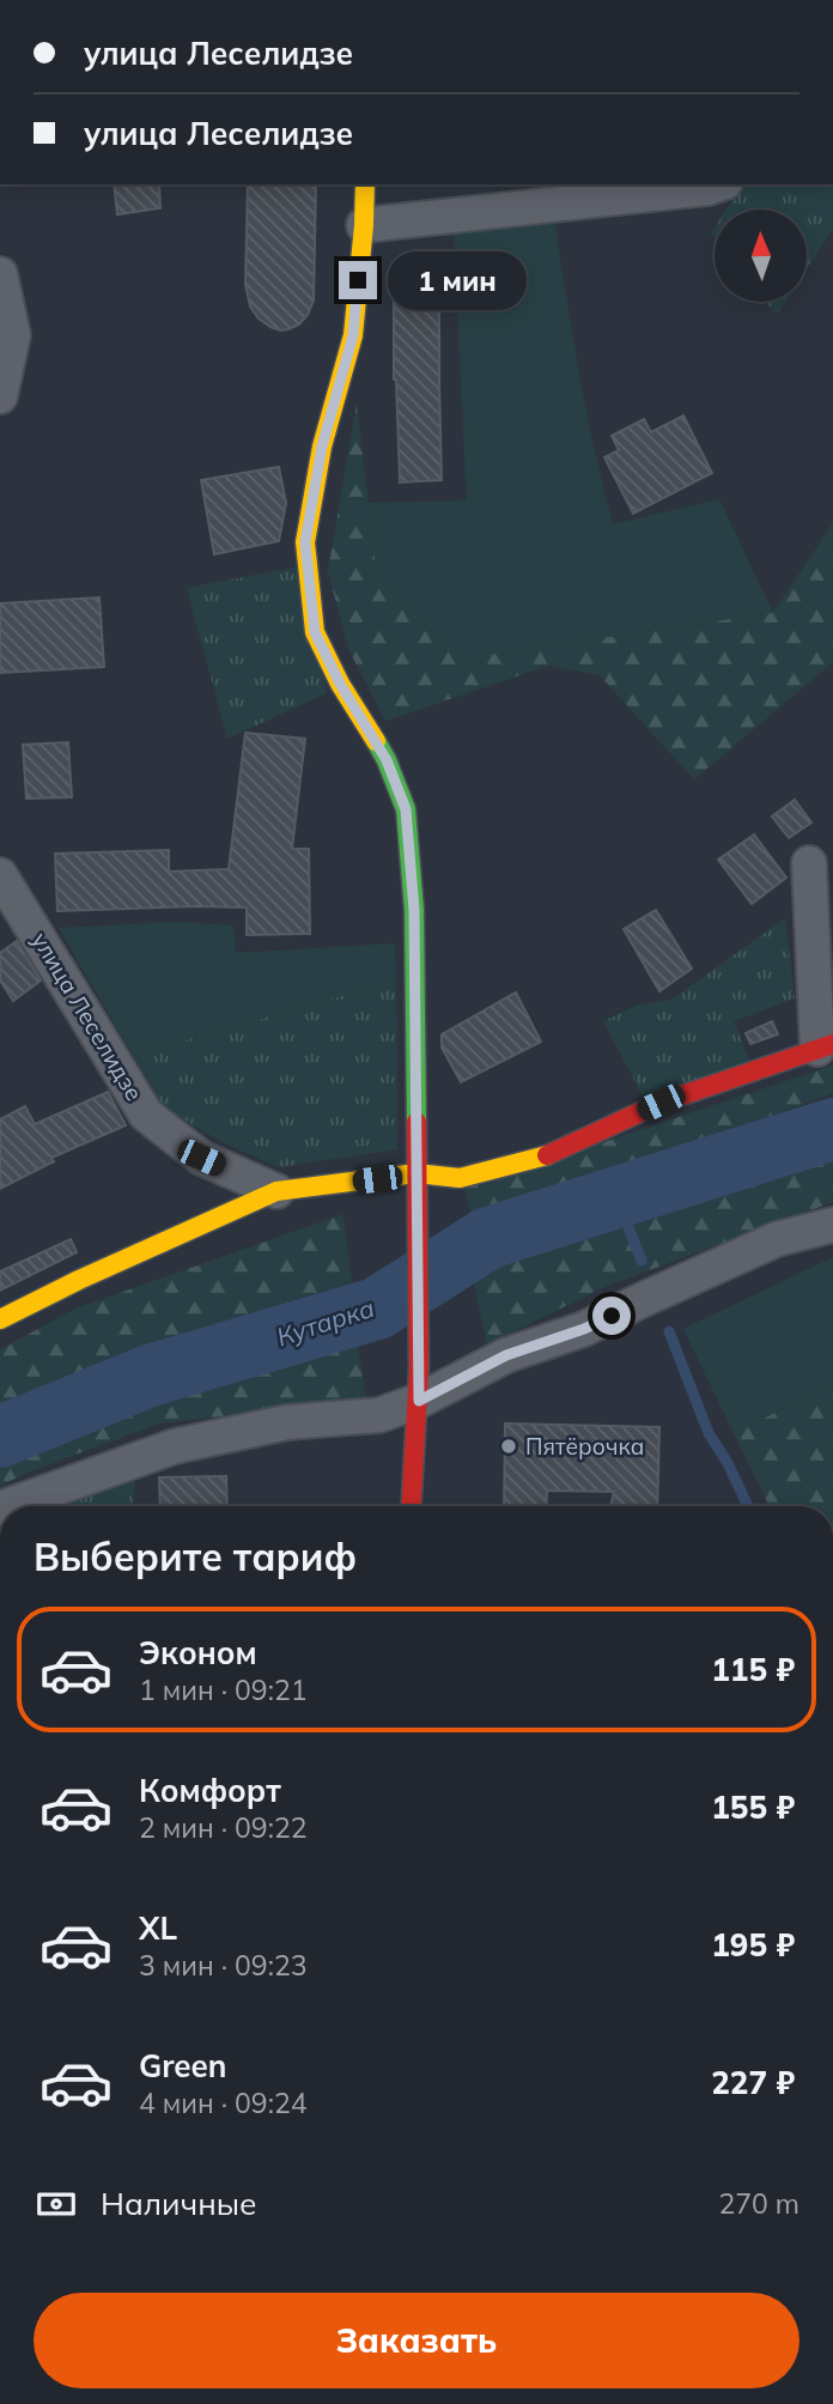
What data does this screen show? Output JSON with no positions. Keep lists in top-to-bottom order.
{
  "streets": {
    "street": ["улица Леселидзе"]
  },
  "water": ["Кутарка"],
  "places": ["Пятёрочка"],
  "north": "top",
  "page": {
    "banner": ["улица Леселидзе", "улица Леселидзе"],
    "bubble": "1 мин",
    "heading": "Выберите тариф",
    "list": [
      {
        "name": "Эконом",
        "note": "1 мин · 09:21",
        "value": "115 ₽"
      },
      {
        "name": "Комфорт",
        "note": "2 мин · 09:22",
        "value": "155 ₽"
      },
      {
        "name": "XL",
        "note": "3 мин · 09:23",
        "value": "195 ₽"
      },
      {
        "name": "Green",
        "note": "4 мин · 09:24",
        "value": "227 ₽"
      }
    ],
    "pay": ["Наличные", "270 m"],
    "buttons": "Заказать"
  }
}
